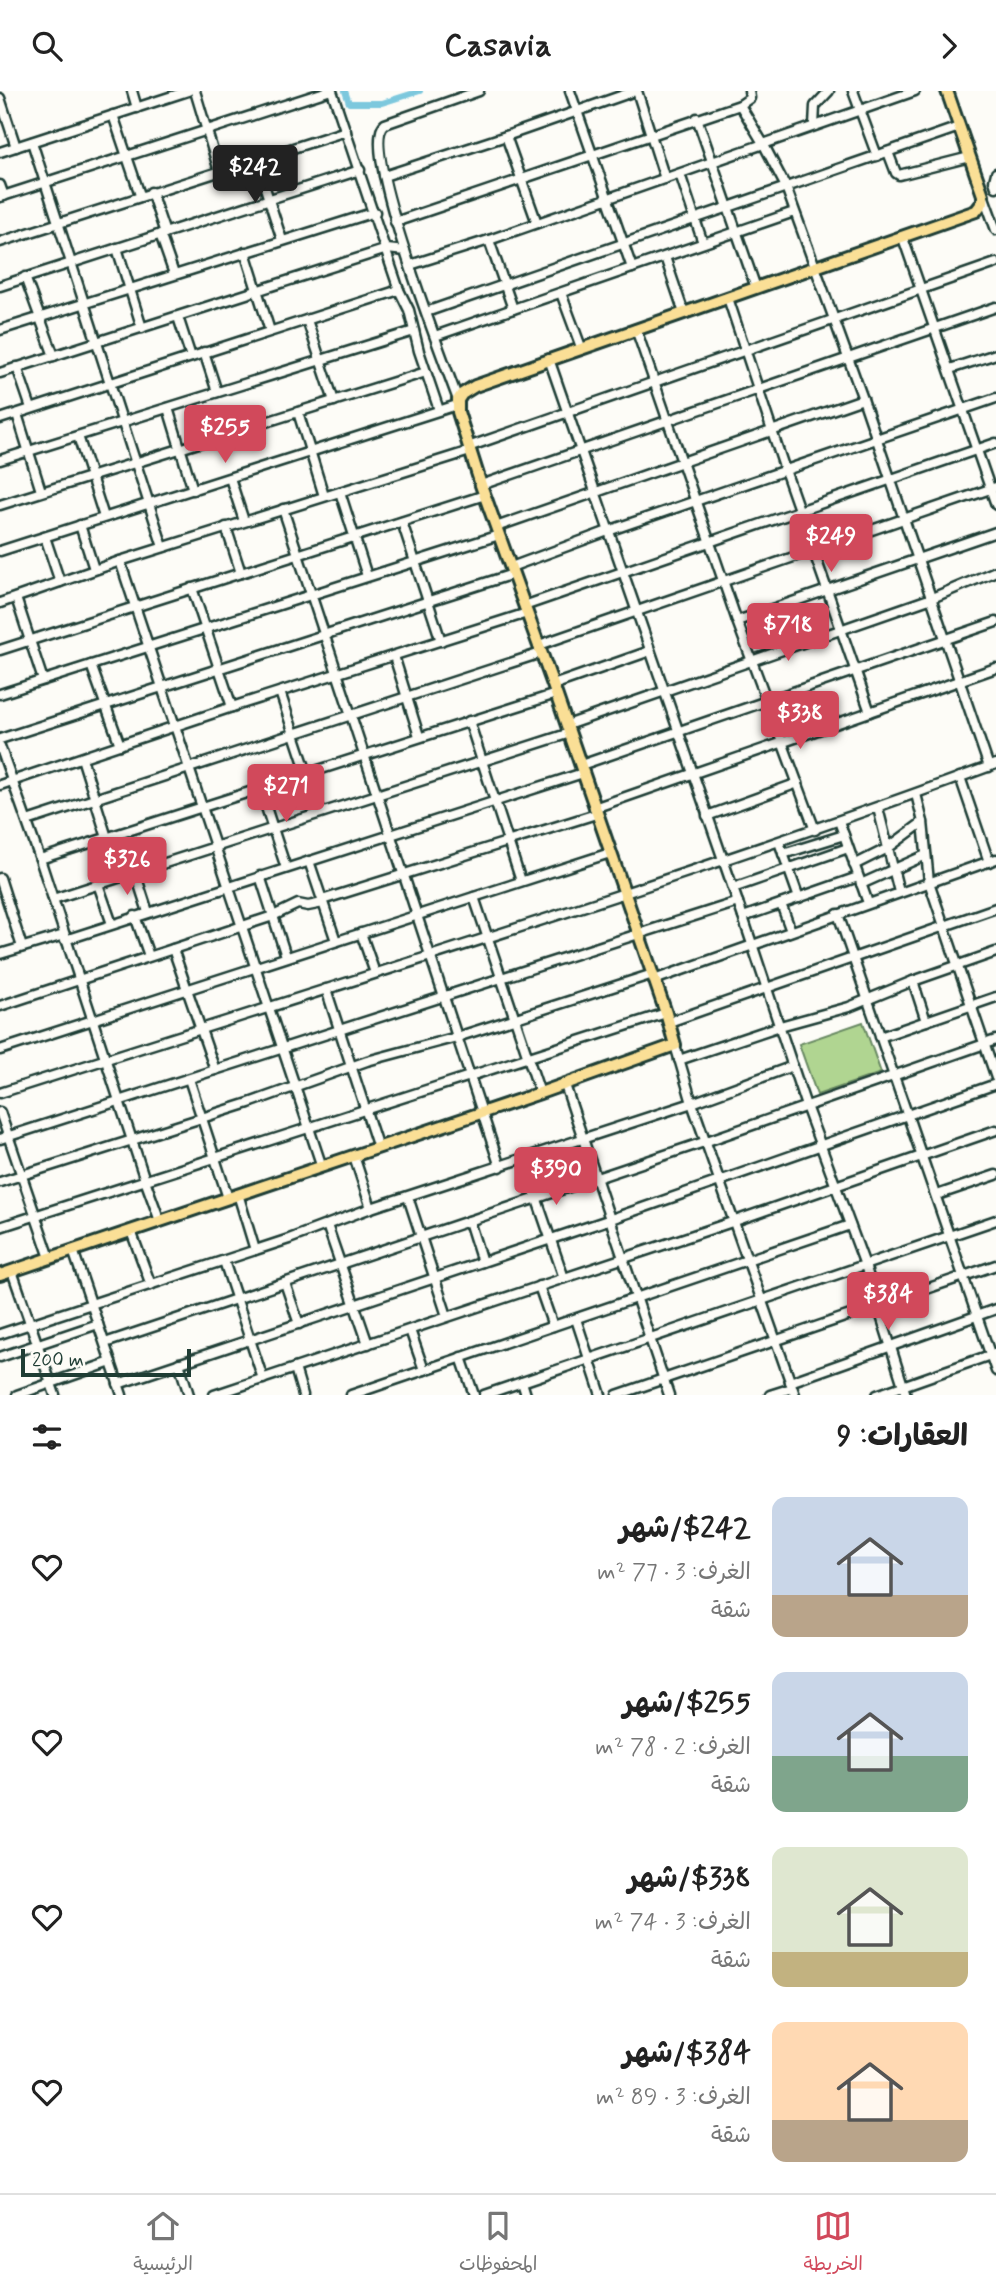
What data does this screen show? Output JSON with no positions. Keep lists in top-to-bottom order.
{
  "scale_bar": "200 m",
  "page": {
    "header": "Casavia",
    "price": [
      "$242",
      "$255",
      "$249",
      "$718",
      "$338",
      "$271",
      "$326",
      "$390",
      "$384"
    ],
    "scale": "200 m",
    "heading": "العقارات: 9",
    "list": [
      {
        "name": "$242/شهر",
        "note": "الغرف: 3 · 77 m² · شقة"
      },
      {
        "name": "$255/شهر",
        "note": "الغرف: 2 · 78 m² · شقة"
      },
      {
        "name": "$338/شهر",
        "note": "الغرف: 3 · 74 m² · شقة"
      },
      {
        "name": "$384/شهر",
        "note": "الغرف: 3 · 89 m² · شقة"
      }
    ],
    "tabs": ["الخريطة", "المحفوظات", "الرئيسية"]
  }
}
